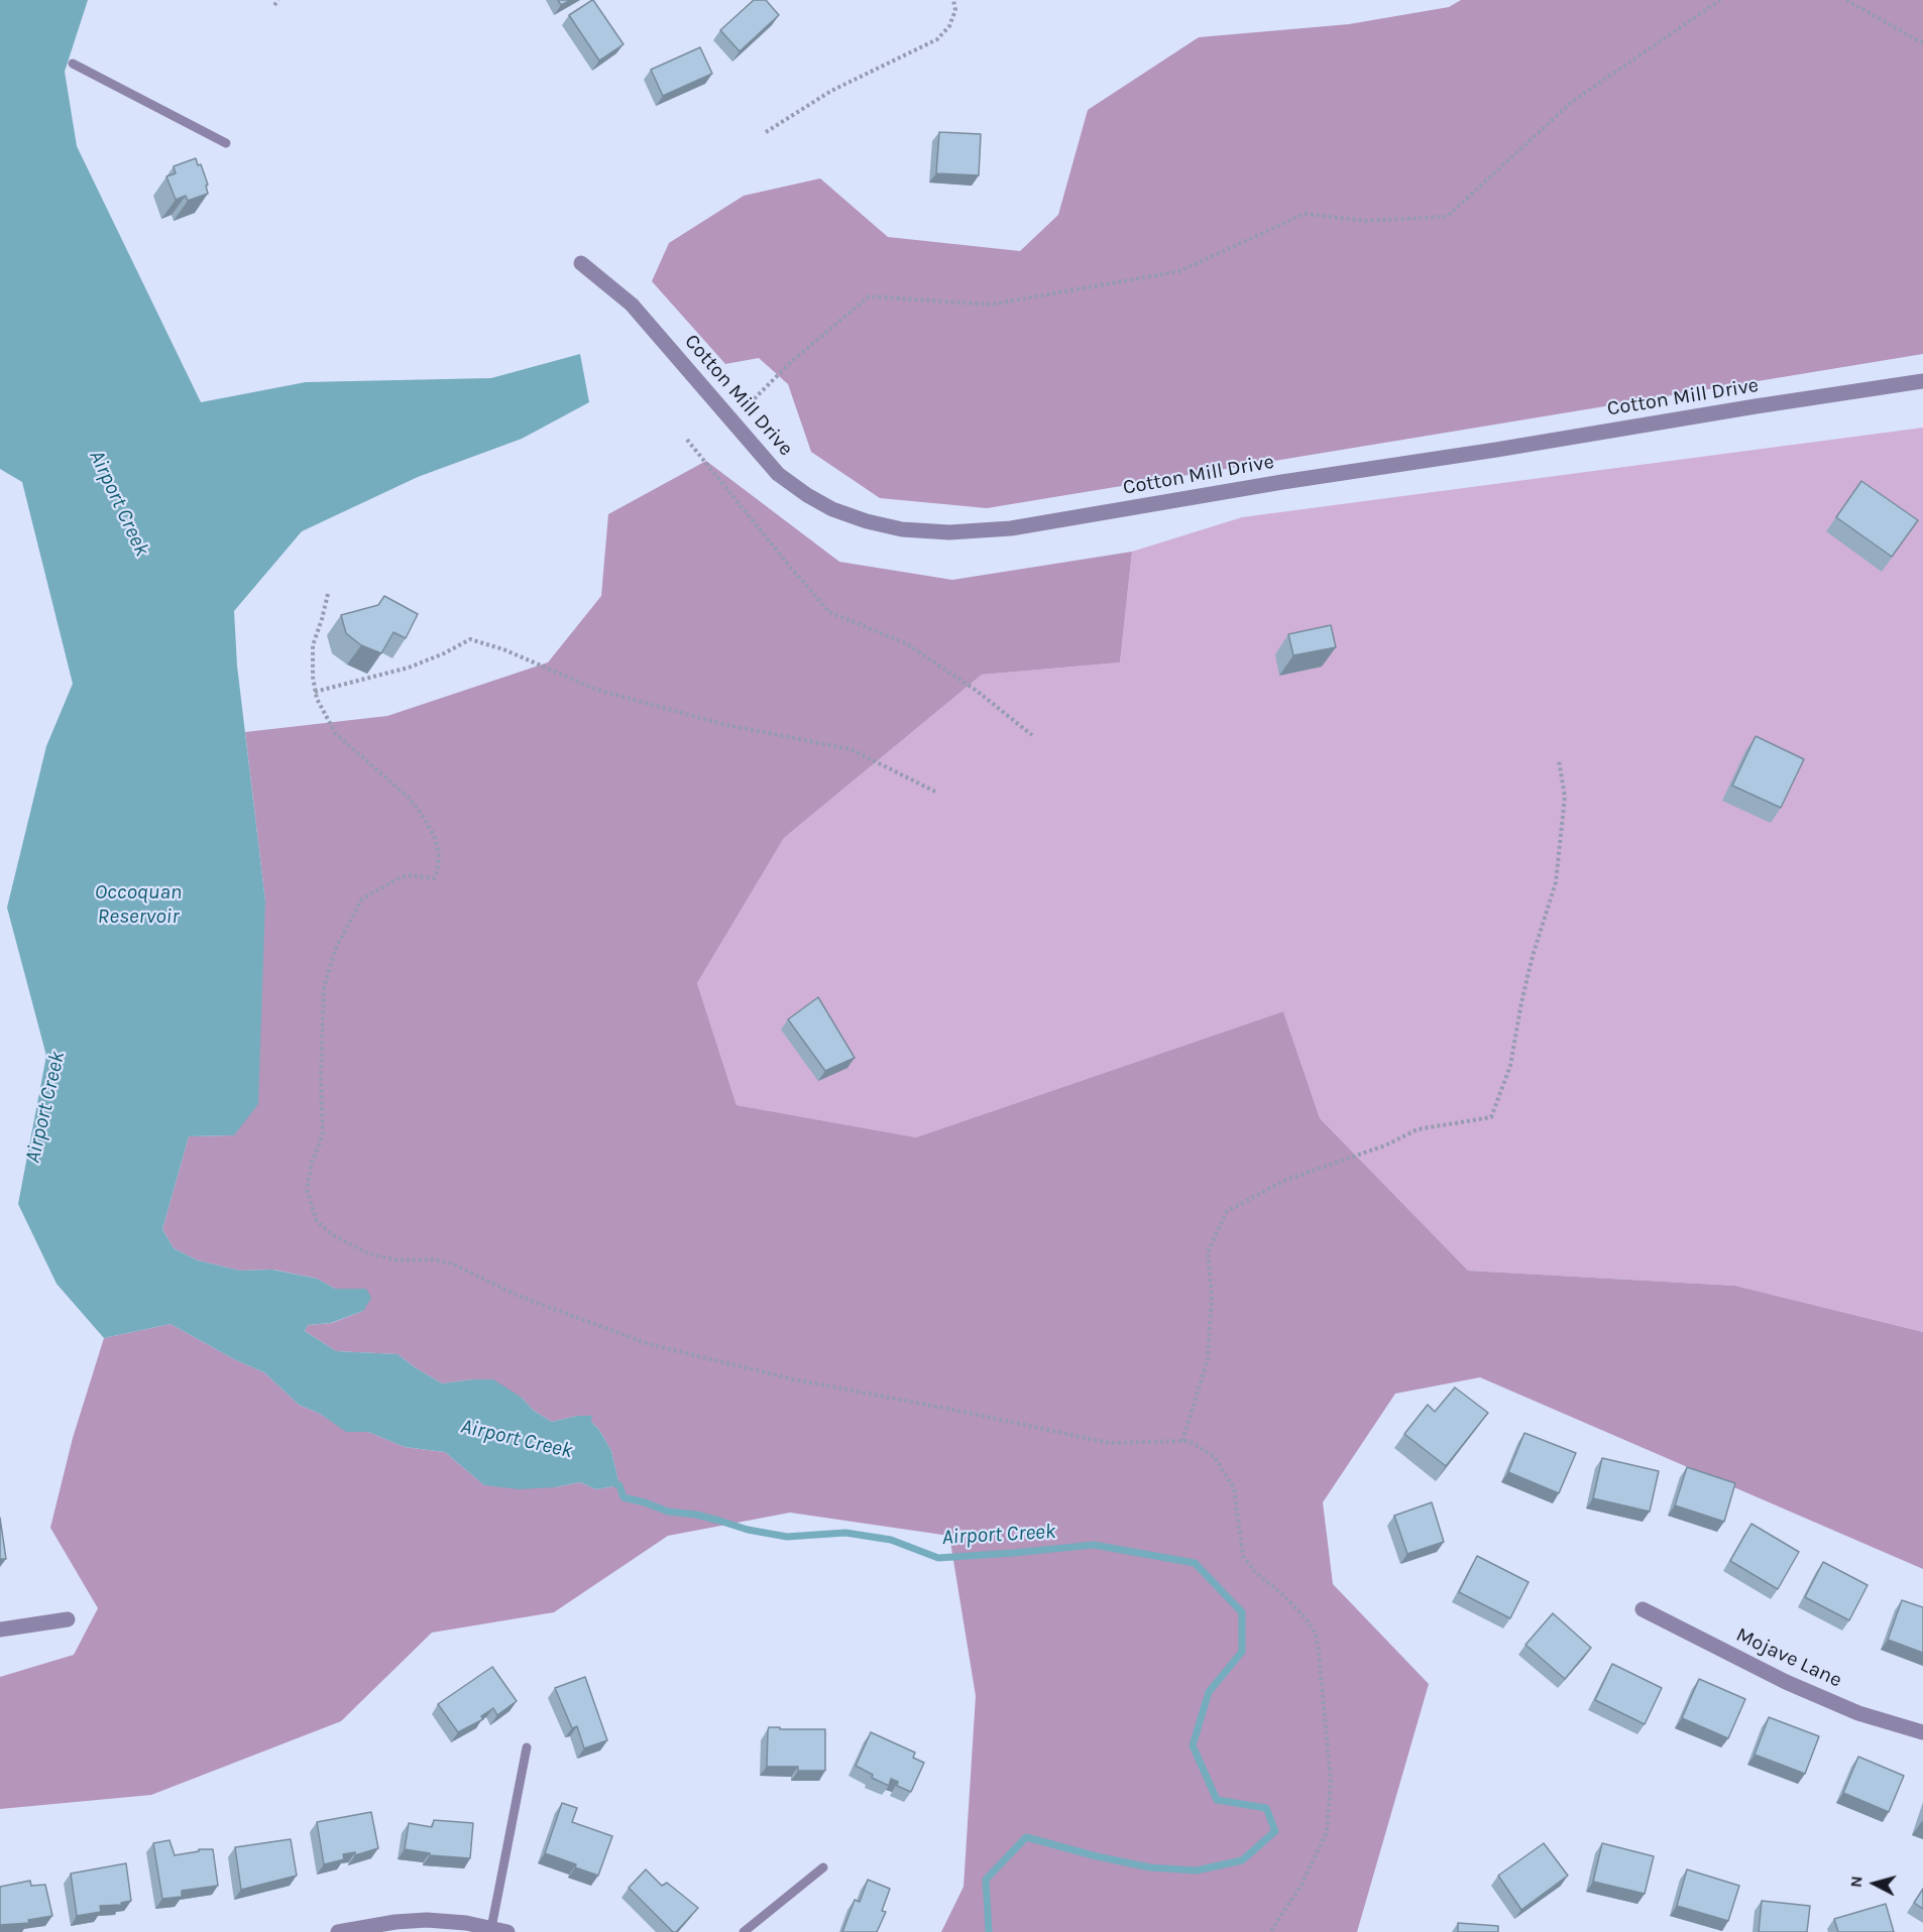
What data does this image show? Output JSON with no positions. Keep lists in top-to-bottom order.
{
  "streets": {
    "street": ["Cotton Mill Drive", "Mojave Lane"]
  },
  "water": ["Airport Creek", "Occoquan Reservoir"],
  "north": "left"
}
